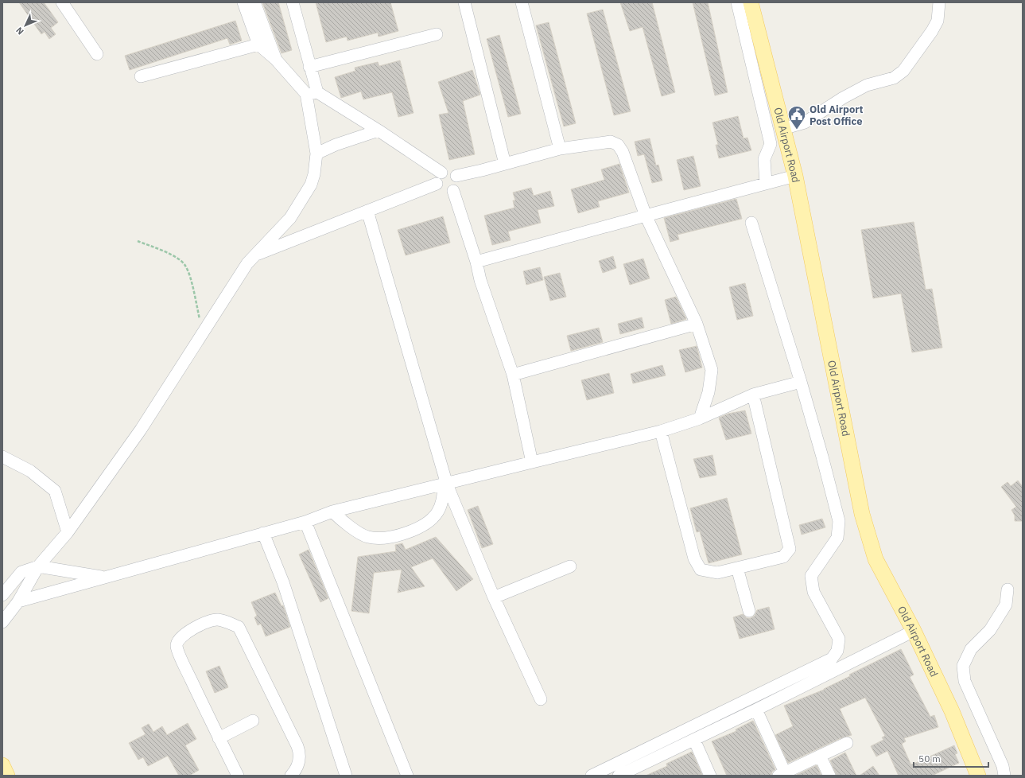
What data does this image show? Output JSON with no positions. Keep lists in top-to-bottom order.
{
  "streets": {
    "main road": ["Old Airport Road"]
  },
  "places": {
    "public building": ["Old Airport Post Office"]
  },
  "scale_bar": "50 m",
  "north": "bottom left"
}
